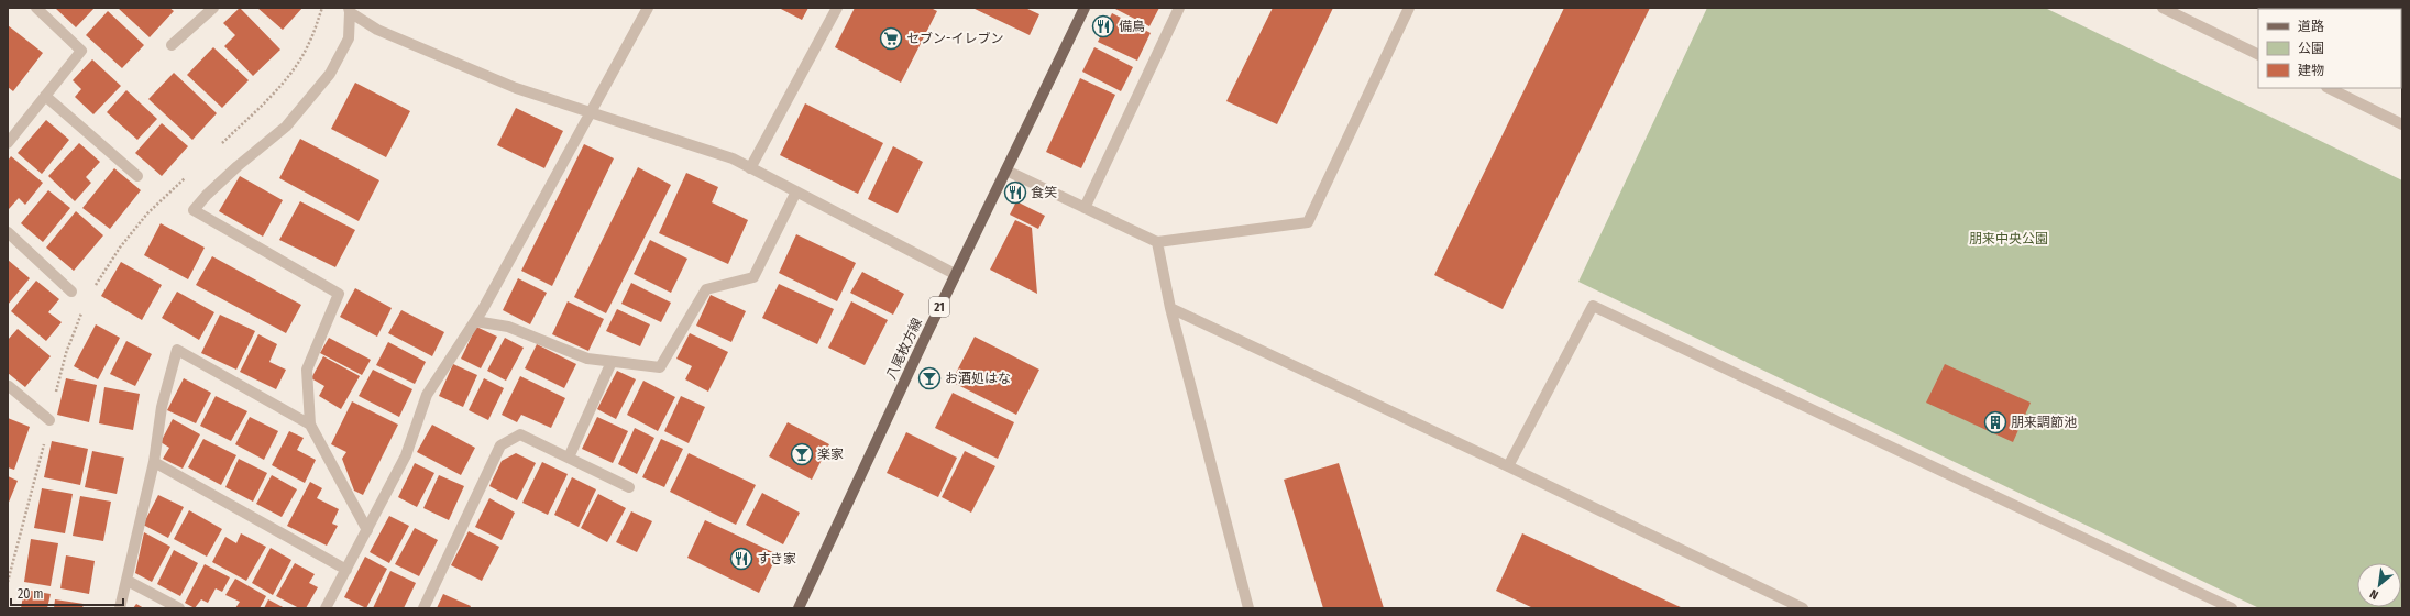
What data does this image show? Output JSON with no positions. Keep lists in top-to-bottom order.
{
  "streets": {
    "main road": ["21", "八尾枚方線"]
  },
  "parks": ["朋来中央公園"],
  "places": {
    "restaurant": ["備鳥", "食笑", "すき家"],
    "supermarket": ["セブン-イレブン"],
    "bar": ["お酒処はな", "楽家"],
    "building": ["朋来調節池"]
  },
  "legend": ["道路", "公園", "建物"],
  "scale_bar": "20 m",
  "north": "bottom left"
}
